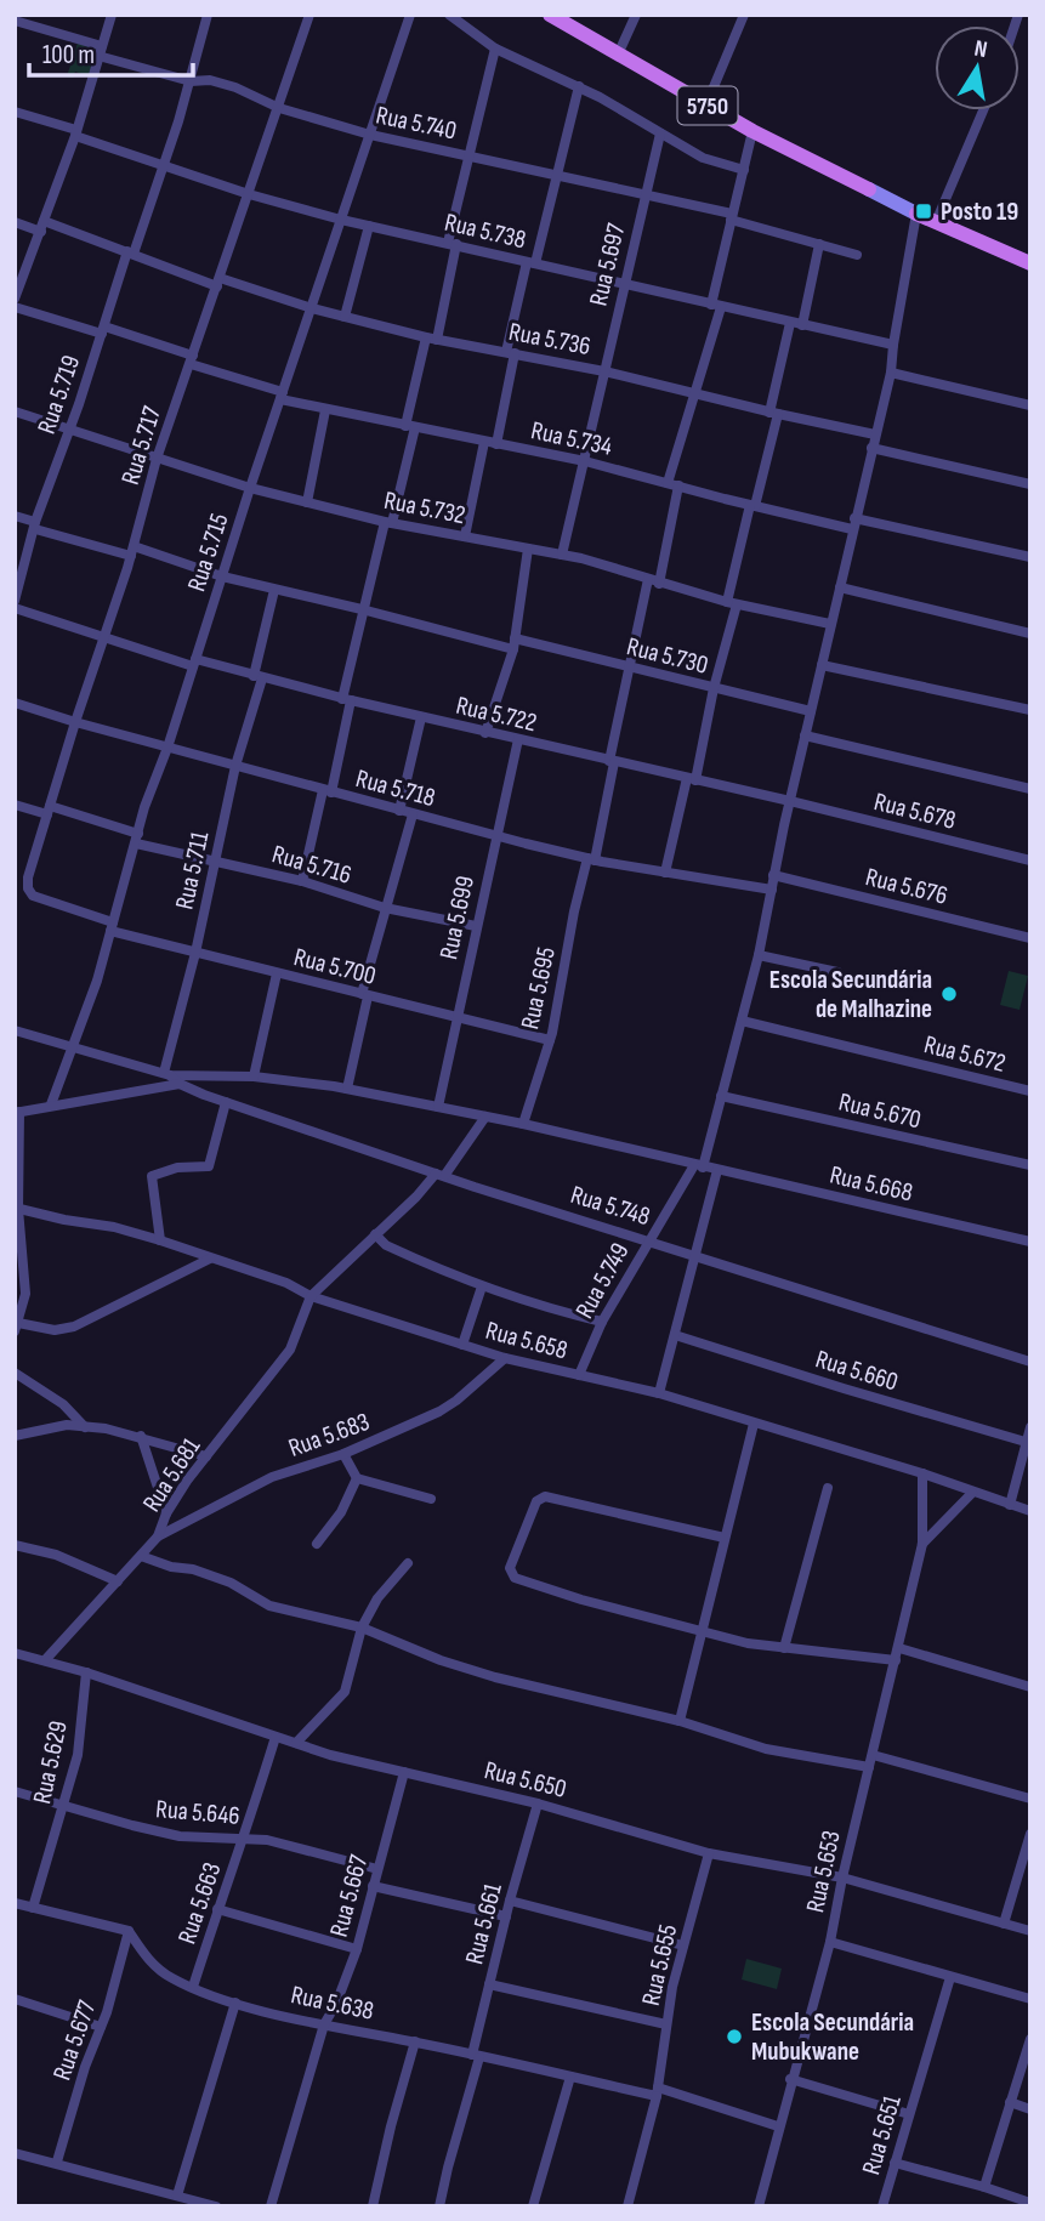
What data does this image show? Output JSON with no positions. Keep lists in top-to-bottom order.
{
  "streets": {
    "main road": ["5750"],
    "street": [
      "Rua 5.740",
      "Rua 5.738",
      "Rua 5.697",
      "Rua 5.736",
      "Rua 5.719",
      "Rua 5.734",
      "Rua 5.717",
      "Rua 5.732",
      "Rua 5.715",
      "Rua 5.730",
      "Rua 5.722",
      "Rua 5.718",
      "Rua 5.678",
      "Rua 5.716",
      "Rua 5.711",
      "Rua 5.676",
      "Rua 5.699",
      "Rua 5.700",
      "Rua 5.695",
      "Rua 5.672",
      "Rua 5.670",
      "Rua 5.668",
      "Rua 5.748",
      "Rua 5.749",
      "Rua 5.658",
      "Rua 5.660",
      "Rua 5.683",
      "Rua 5.681",
      "Rua 5.629",
      "Rua 5.650",
      "Rua 5.646",
      "Rua 5.653",
      "Rua 5.667",
      "Rua 5.663",
      "Rua 5.661",
      "Rua 5.655",
      "Rua 5.638",
      "Rua 5.677",
      "Rua 5.651"
    ]
  },
  "crossings": [
    ["5750", "Rua 5.749"],
    ["Rua 5.740", "Rua 5.697"],
    ["Rua 5.740", "Rua 5.719"],
    ["Rua 5.740", "Rua 5.717"],
    ["Rua 5.740", "Rua 5.715"],
    ["Rua 5.738", "Rua 5.697"],
    ["Rua 5.738", "Rua 5.719"],
    ["Rua 5.738", "Rua 5.717"],
    ["Rua 5.738", "Rua 5.715"],
    ["Rua 5.738", "Rua 5.749"],
    ["Rua 5.697", "Rua 5.736"],
    ["Rua 5.697", "Rua 5.734"],
    ["Rua 5.697", "Rua 5.732"],
    ["Rua 5.736", "Rua 5.719"],
    ["Rua 5.736", "Rua 5.717"],
    ["Rua 5.736", "Rua 5.715"],
    ["Rua 5.736", "Rua 5.749"],
    ["Rua 5.719", "Rua 5.734"],
    ["Rua 5.719", "Rua 5.732"],
    ["Rua 5.734", "Rua 5.717"],
    ["Rua 5.734", "Rua 5.715"],
    ["Rua 5.734", "Rua 5.749"],
    ["Rua 5.717", "Rua 5.732"],
    ["Rua 5.717", "Rua 5.722"],
    ["Rua 5.717", "Rua 5.718"],
    ["Rua 5.717", "Rua 5.716"],
    ["Rua 5.717", "Rua 5.700"],
    ["Rua 5.732", "Rua 5.715"],
    ["Rua 5.732", "Rua 5.749"],
    ["Rua 5.715", "Rua 5.730"],
    ["Rua 5.715", "Rua 5.722"],
    ["Rua 5.715", "Rua 5.718"],
    ["Rua 5.715", "Rua 5.716"],
    ["Rua 5.715", "Rua 5.700"],
    ["Rua 5.715", "Rua 5.748"],
    ["Rua 5.730", "Rua 5.711"],
    ["Rua 5.730", "Rua 5.749"],
    ["Rua 5.722", "Rua 5.678"],
    ["Rua 5.722", "Rua 5.711"],
    ["Rua 5.722", "Rua 5.699"],
    ["Rua 5.722", "Rua 5.695"],
    ["Rua 5.722", "Rua 5.749"],
    ["Rua 5.718", "Rua 5.711"],
    ["Rua 5.718", "Rua 5.699"],
    ["Rua 5.718", "Rua 5.695"],
    ["Rua 5.718", "Rua 5.749"],
    ["Rua 5.678", "Rua 5.749"],
    ["Rua 5.716", "Rua 5.711"],
    ["Rua 5.716", "Rua 5.699"],
    ["Rua 5.711", "Rua 5.700"],
    ["Rua 5.711", "Rua 5.748"],
    ["Rua 5.676", "Rua 5.749"],
    ["Rua 5.699", "Rua 5.700"],
    ["Rua 5.699", "Rua 5.748"],
    ["Rua 5.700", "Rua 5.695"],
    ["Rua 5.695", "Rua 5.748"],
    ["Rua 5.672", "Rua 5.749"],
    ["Rua 5.670", "Rua 5.749"],
    ["Rua 5.668", "Rua 5.748"],
    ["Rua 5.668", "Rua 5.749"],
    ["Rua 5.748", "Rua 5.749"],
    ["Rua 5.749", "Rua 5.658"],
    ["Rua 5.658", "Rua 5.683"],
    ["Rua 5.658", "Rua 5.681"],
    ["Rua 5.658", "Rua 5.653"],
    ["Rua 5.683", "Rua 5.681"],
    ["Rua 5.681", "Rua 5.650"],
    ["Rua 5.629", "Rua 5.650"],
    ["Rua 5.629", "Rua 5.646"],
    ["Rua 5.650", "Rua 5.653"],
    ["Rua 5.650", "Rua 5.667"],
    ["Rua 5.650", "Rua 5.663"],
    ["Rua 5.650", "Rua 5.661"],
    ["Rua 5.650", "Rua 5.655"],
    ["Rua 5.646", "Rua 5.667"],
    ["Rua 5.646", "Rua 5.663"],
    ["Rua 5.653", "Rua 5.638"],
    ["Rua 5.667", "Rua 5.638"],
    ["Rua 5.663", "Rua 5.638"],
    ["Rua 5.661", "Rua 5.638"],
    ["Rua 5.655", "Rua 5.638"],
    ["Rua 5.638", "Rua 5.677"]
  ],
  "places": {
    "transit": ["Posto 19"],
    "other": ["Escola Secundária de Malhazine", "Escola Secundária Mubukwane"]
  },
  "scale_bar": "100 m",
  "north": "top"
}
